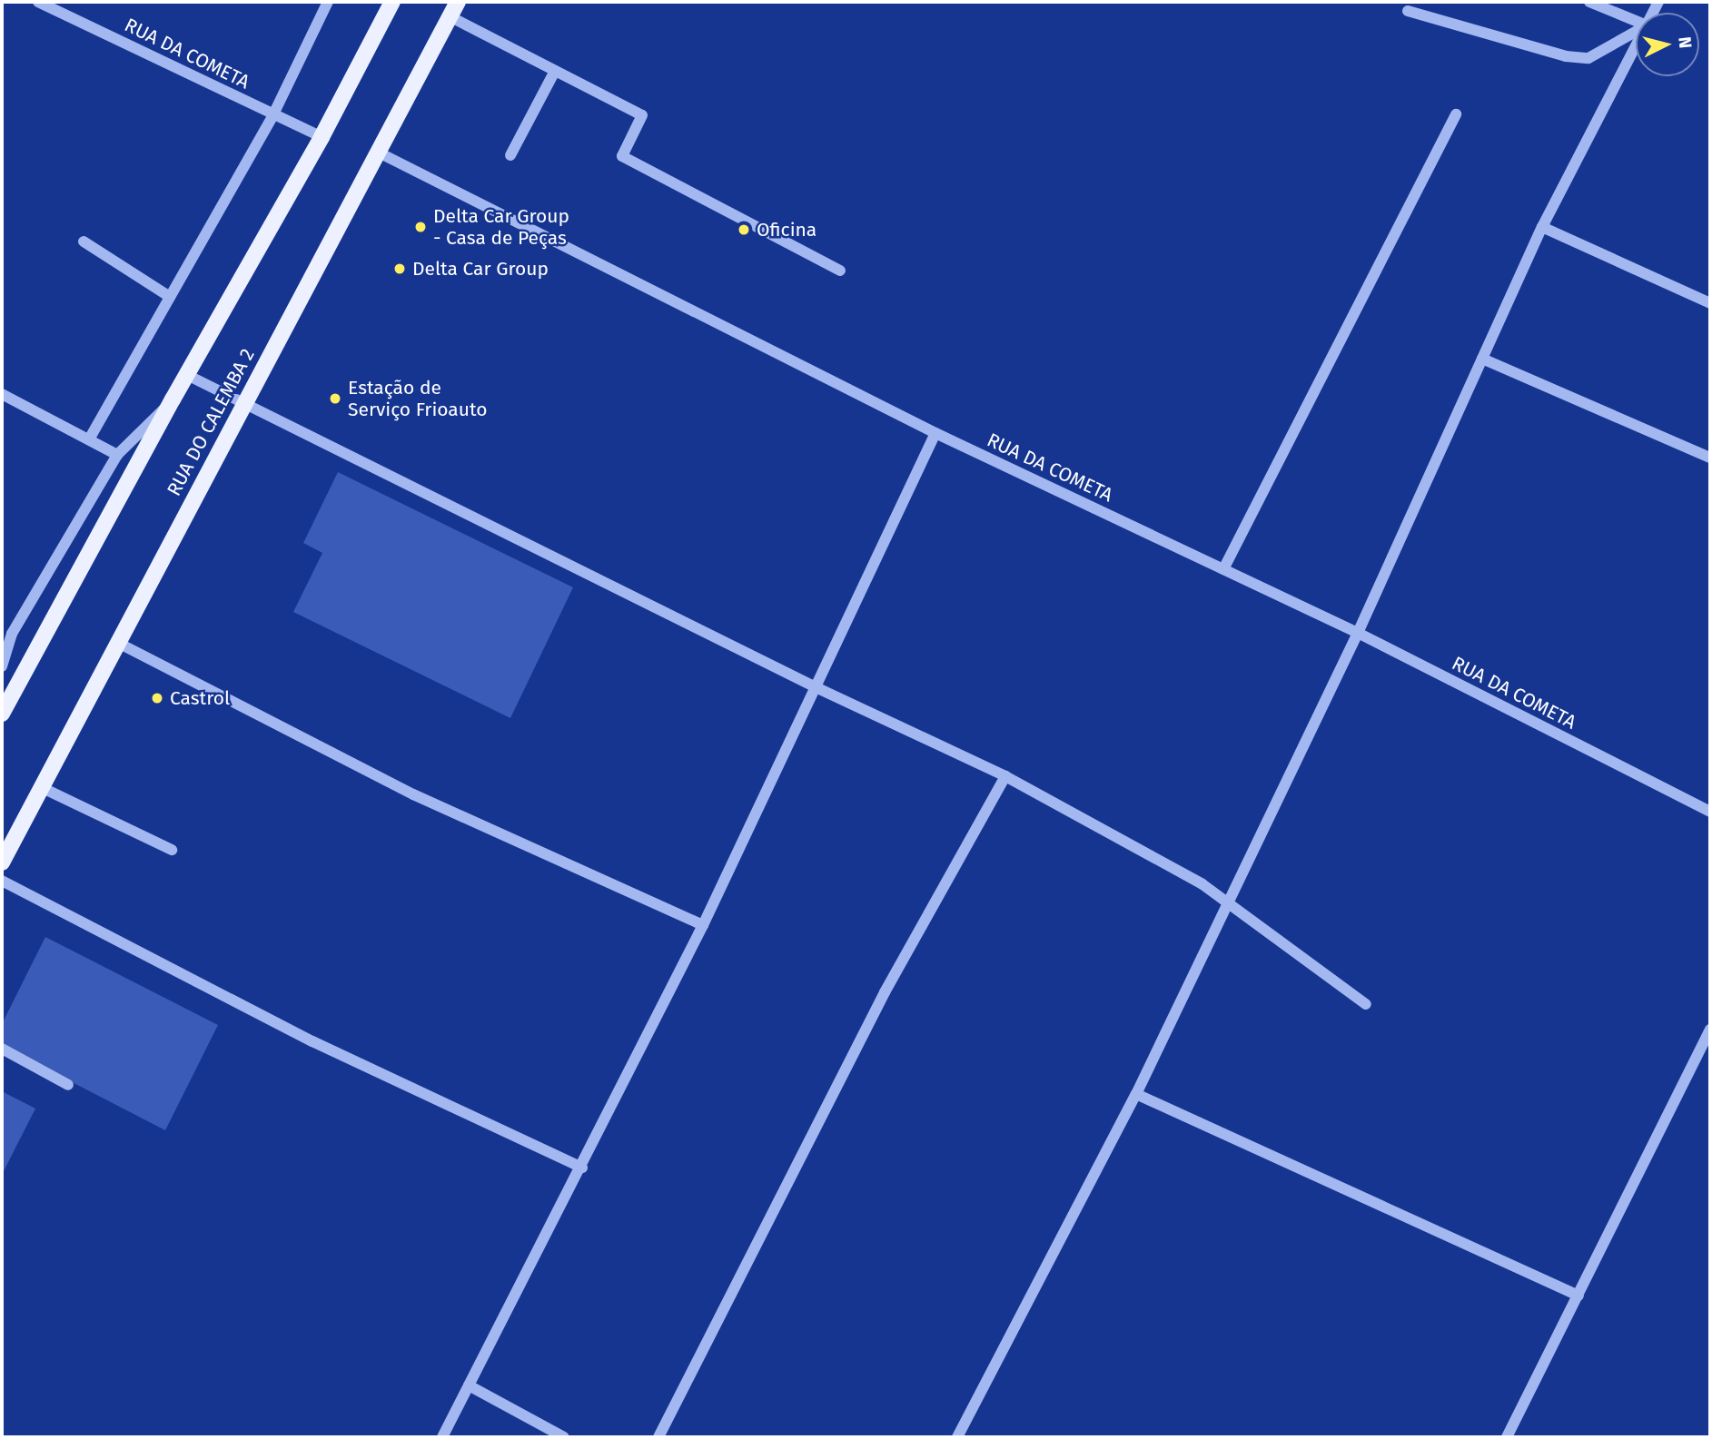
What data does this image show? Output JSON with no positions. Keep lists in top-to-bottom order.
{
  "streets": {
    "main road": ["RUA DO CALEMBA 2"],
    "street": ["RUA DA COMETA"]
  },
  "crossings": [
    ["RUA DA COMETA", "RUA DO CALEMBA 2"]
  ],
  "places": [
    "Delta Car Group - Casa de Peças",
    "Oficina",
    "Delta Car Group",
    "Estação de Serviço Frioauto",
    "Castrol"
  ],
  "north": "right"
}
